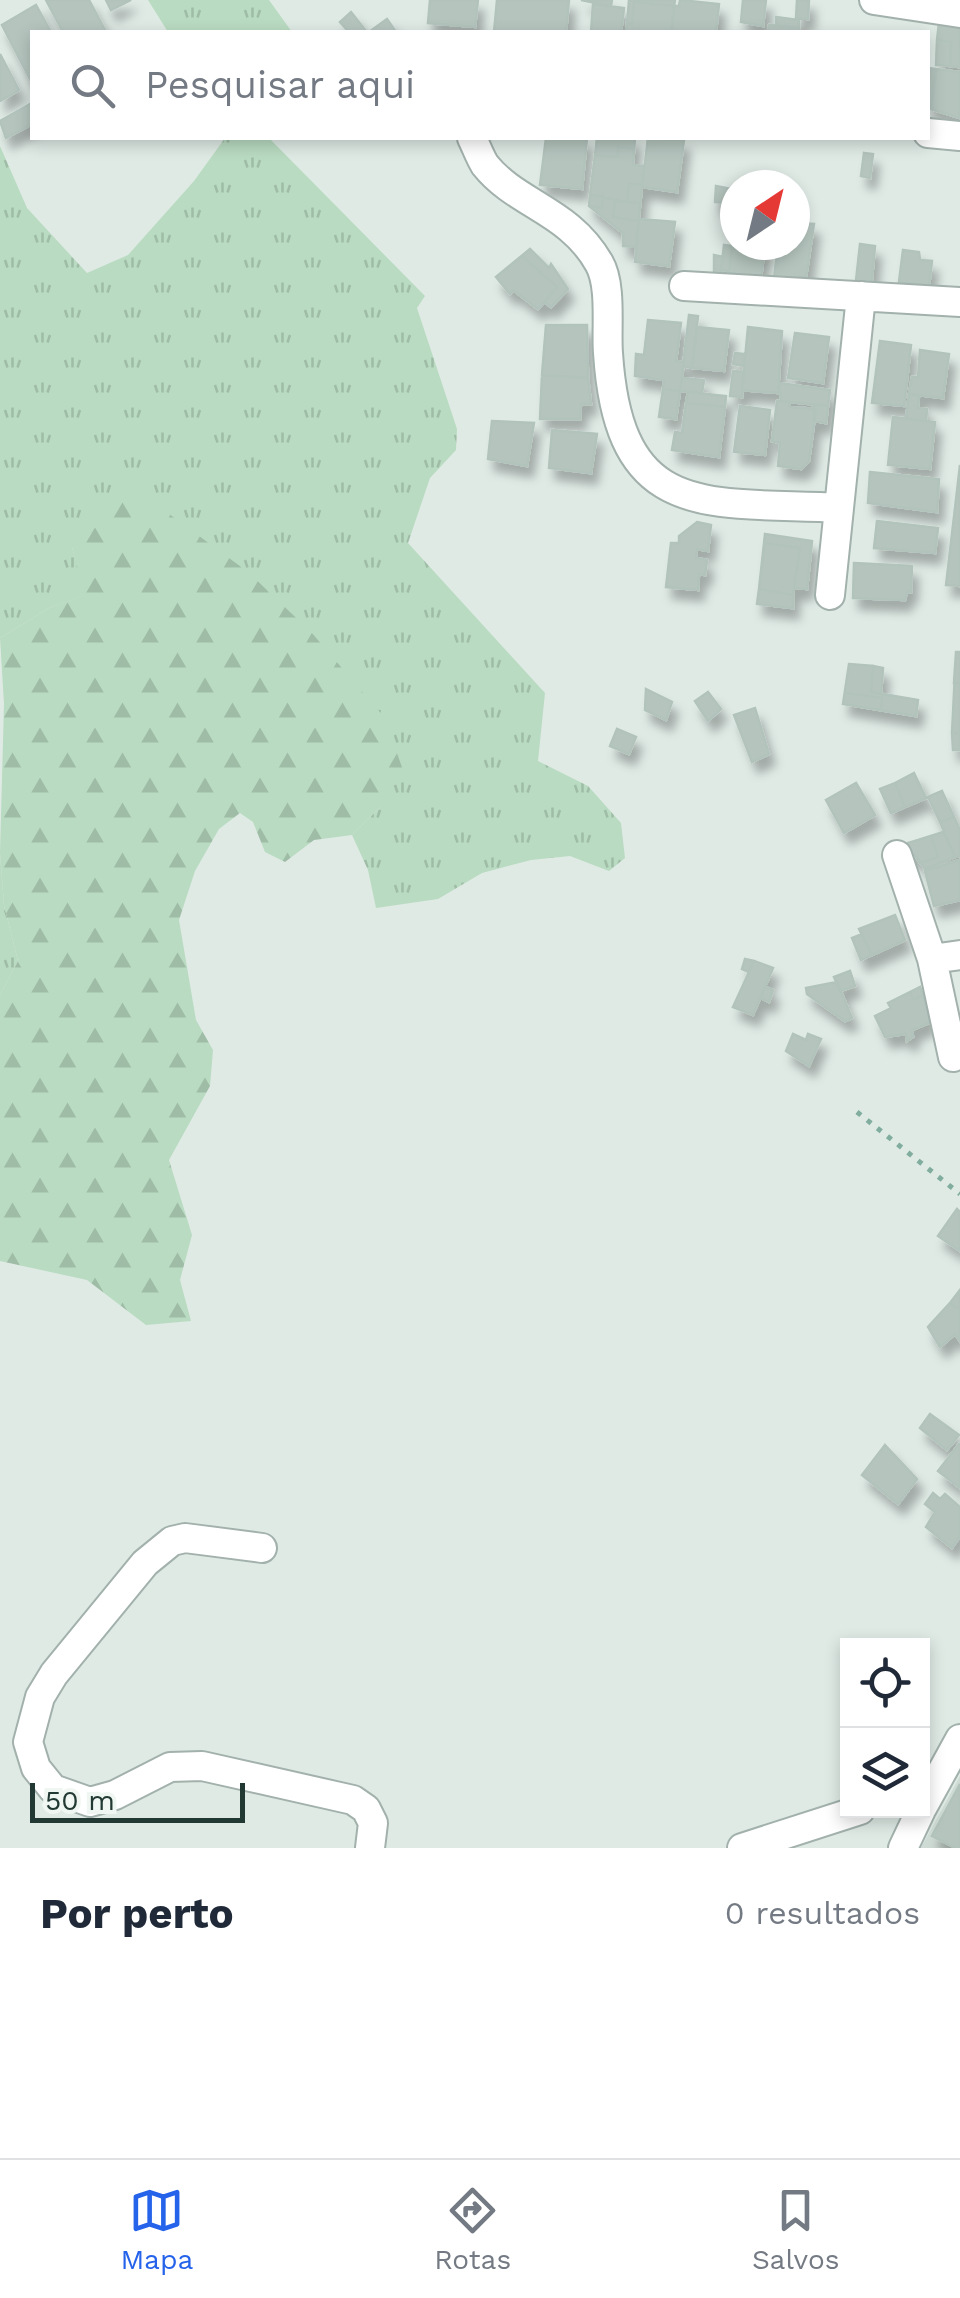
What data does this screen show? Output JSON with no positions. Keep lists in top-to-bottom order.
{
  "scale_bar": "50 m",
  "north": "top right",
  "page": {
    "search": "Pesquisar aqui",
    "scale": "50 m",
    "heading": ["Por perto", "0 resultados"],
    "nav": ["Mapa", "Rotas", "Salvos"]
  }
}
